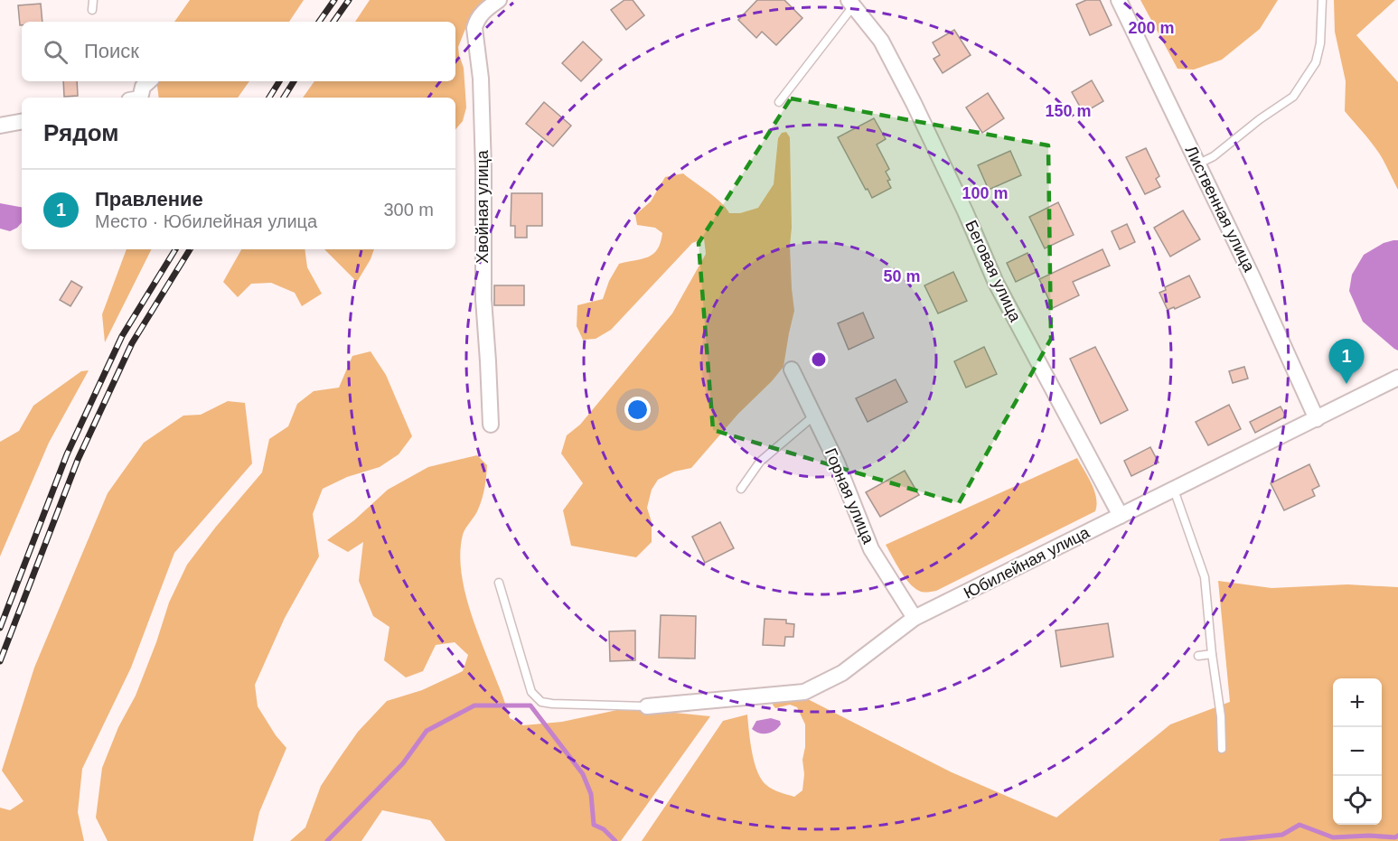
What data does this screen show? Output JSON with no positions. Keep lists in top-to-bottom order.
{
  "streets": {
    "street": [
      "Хвойная улица",
      "Лиственная улица",
      "Беговая улица",
      "Горная улица",
      "Юбилейная улица"
    ]
  },
  "crossings": [
    ["Лиственная улица", "Юбилейная улица"],
    ["Беговая улица", "Юбилейная улица"],
    ["Горная улица", "Юбилейная улица"]
  ],
  "page": {
    "search": "Поиск",
    "heading": "Рядом",
    "list": [
      {
        "mark": "1",
        "name": "Правление",
        "note": "Место · Юбилейная улица",
        "value": "300 m"
      }
    ],
    "pins": "1",
    "map_buttons": ["+", "−"]
  },
  "rings": [
    "200 m",
    "150 m",
    "100 m",
    "50 m"
  ]
}
